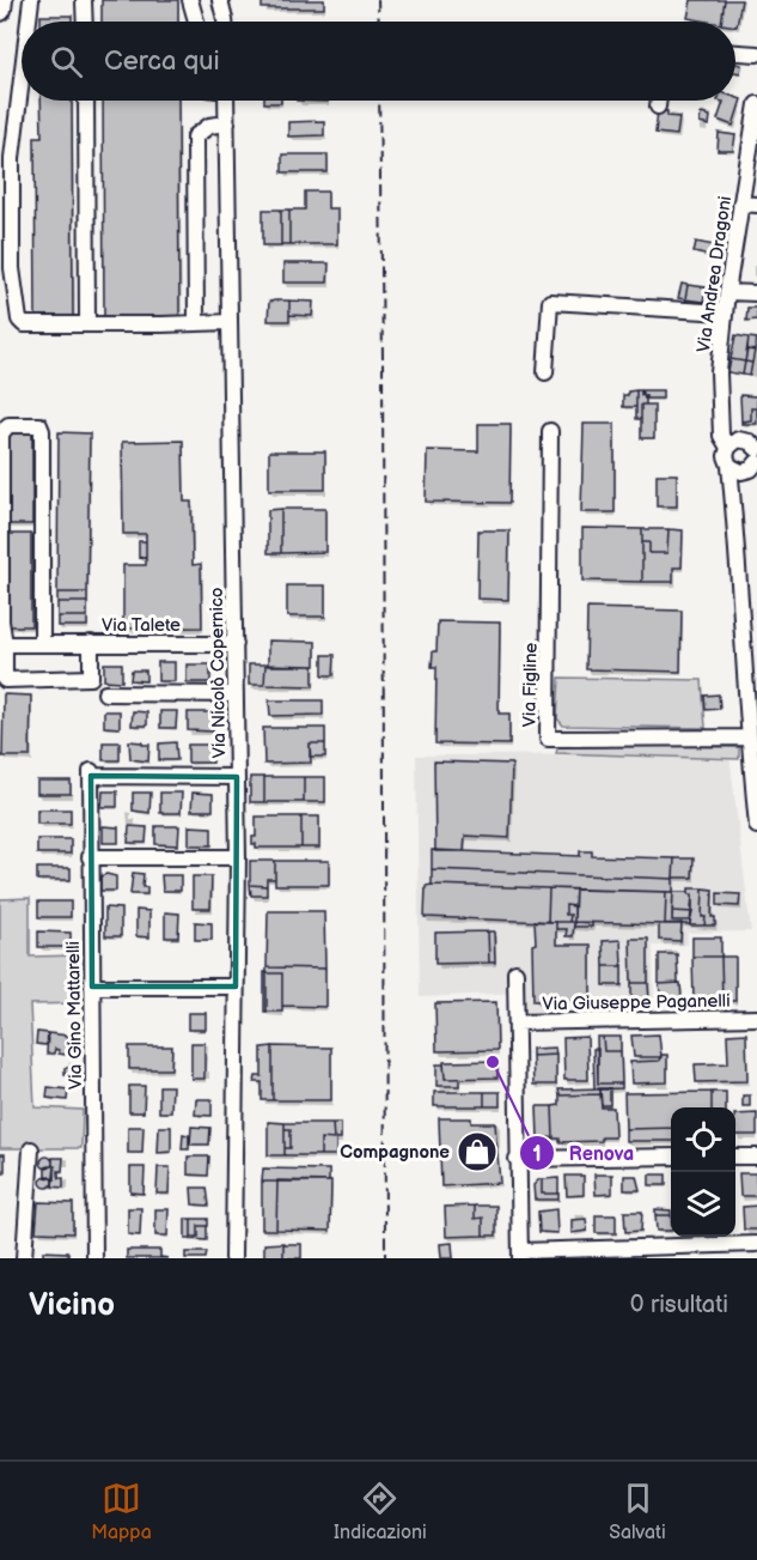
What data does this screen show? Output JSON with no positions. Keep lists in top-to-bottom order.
{
  "streets": {
    "street": [
      "Via Andrea Dragoni",
      "Via Talete",
      "Via Nicolò Copernico",
      "Via Figline",
      "Via Giuseppe Paganelli",
      "Via Gino Mattarelli"
    ]
  },
  "crossings": [
    ["Via Talete", "Via Nicolò Copernico"],
    ["Via Nicolò Copernico", "Via Gino Mattarelli"]
  ],
  "places": {
    "other": ["Renova"],
    "shop": ["Compagnone"]
  },
  "page": {
    "search": "Cerca qui",
    "heading": ["Vicino", "0 risultati"],
    "nav": ["Mappa", "Indicazioni", "Salvati"]
  }
}
